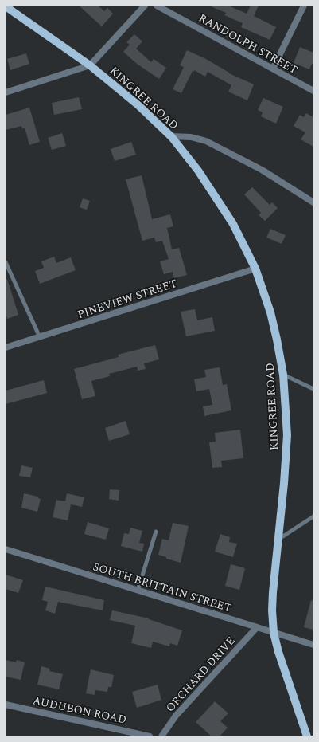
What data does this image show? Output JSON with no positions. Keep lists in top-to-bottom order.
{
  "streets": {
    "main road": ["KINGREE ROAD"],
    "street": [
      "RANDOLPH STREET",
      "PINEVIEW STREET",
      "SOUTH BRITTAIN STREET",
      "ORCHARD DRIVE",
      "AUDUBON ROAD"
    ]
  },
  "crossings": [
    ["KINGREE ROAD", "PINEVIEW STREET"],
    ["KINGREE ROAD", "SOUTH BRITTAIN STREET"],
    ["SOUTH BRITTAIN STREET", "ORCHARD DRIVE"]
  ]
}
